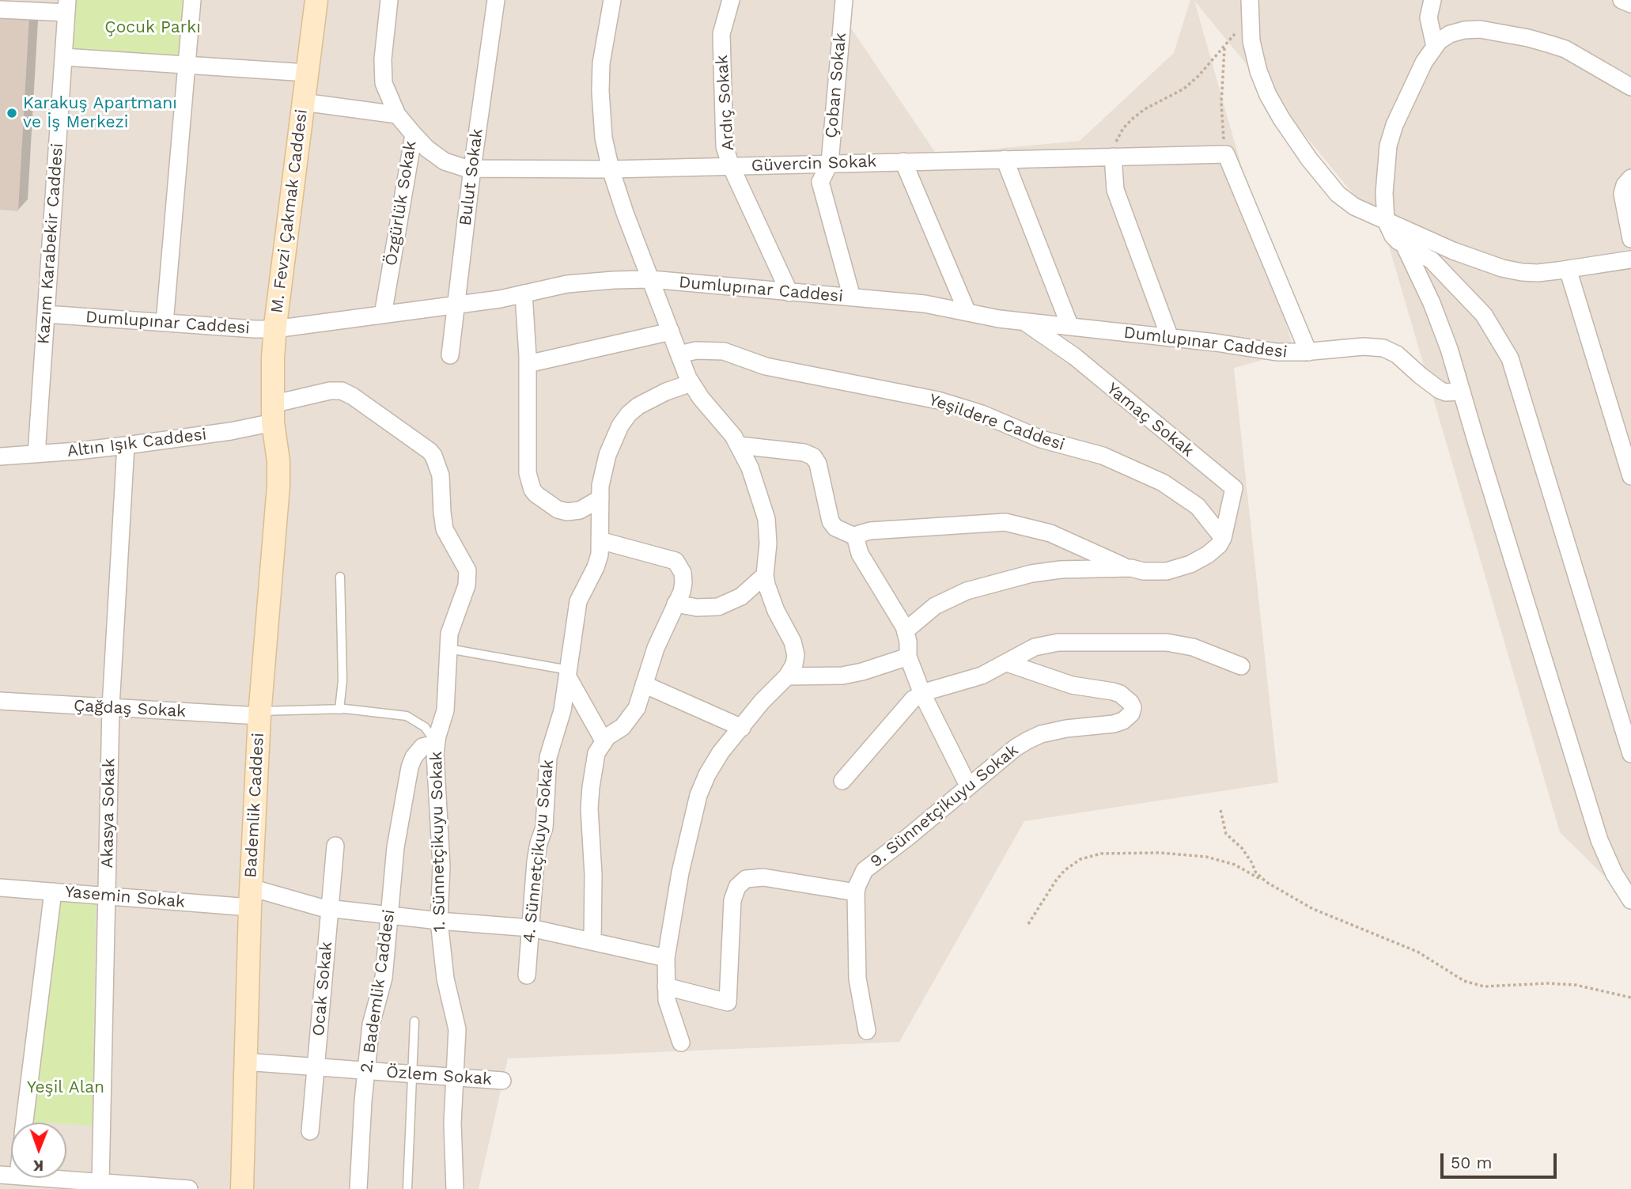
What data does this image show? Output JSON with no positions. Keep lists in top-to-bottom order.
{
  "streets": {
    "street": [
      "Çoban Sokak",
      "Ardıç Sokak",
      "Güvercin Sokak",
      "Bulut Sokak",
      "Özgürlük Sokak",
      "M. Fevzi Çakmak Caddesi",
      "Kazım Karabekir Caddesi",
      "Dumlupınar Caddesi",
      "Yamaç Sokak",
      "Yeşildere Caddesi",
      "Altın Işık Caddesi",
      "Çağdaş Sokak",
      "Bademlik Caddesi",
      "9. Sünnetçikuyu Sokak",
      "Akasya Sokak",
      "1. Sünnetçikuyu Sokak",
      "4. Sünnetçikuyu Sokak",
      "Yasemin Sokak",
      "Ocak Sokak",
      "2. Bademlik Caddesi",
      "Özlem Sokak"
    ]
  },
  "crossings": [
    ["Çoban Sokak", "Güvercin Sokak"],
    ["Çoban Sokak", "Dumlupınar Caddesi"],
    ["Ardıç Sokak", "Güvercin Sokak"],
    ["Ardıç Sokak", "Dumlupınar Caddesi"],
    ["Güvercin Sokak", "Bulut Sokak"],
    ["Güvercin Sokak", "Özgürlük Sokak"],
    ["Bulut Sokak", "Dumlupınar Caddesi"],
    ["Özgürlük Sokak", "Dumlupınar Caddesi"],
    ["M. Fevzi Çakmak Caddesi", "Dumlupınar Caddesi"],
    ["M. Fevzi Çakmak Caddesi", "Altın Işık Caddesi"],
    ["M. Fevzi Çakmak Caddesi", "Bademlik Caddesi"],
    ["M. Fevzi Çakmak Caddesi", "1. Sünnetçikuyu Sokak"],
    ["Kazım Karabekir Caddesi", "Dumlupınar Caddesi"],
    ["Kazım Karabekir Caddesi", "Altın Işık Caddesi"],
    ["Dumlupınar Caddesi", "Yamaç Sokak"],
    ["Yamaç Sokak", "Yeşildere Caddesi"],
    ["Altın Işık Caddesi", "Bademlik Caddesi"],
    ["Altın Işık Caddesi", "Akasya Sokak"],
    ["Altın Işık Caddesi", "1. Sünnetçikuyu Sokak"],
    ["Çağdaş Sokak", "Bademlik Caddesi"],
    ["Çağdaş Sokak", "Akasya Sokak"],
    ["Bademlik Caddesi", "1. Sünnetçikuyu Sokak"],
    ["Bademlik Caddesi", "Yasemin Sokak"],
    ["Bademlik Caddesi", "Özlem Sokak"],
    ["Akasya Sokak", "Yasemin Sokak"],
    ["1. Sünnetçikuyu Sokak", "Yasemin Sokak"],
    ["1. Sünnetçikuyu Sokak", "2. Bademlik Caddesi"],
    ["1. Sünnetçikuyu Sokak", "Özlem Sokak"],
    ["4. Sünnetçikuyu Sokak", "Yasemin Sokak"],
    ["Yasemin Sokak", "Ocak Sokak"],
    ["Yasemin Sokak", "2. Bademlik Caddesi"],
    ["Ocak Sokak", "Özlem Sokak"],
    ["2. Bademlik Caddesi", "Özlem Sokak"]
  ],
  "parks": ["Çocuk Parkı", "Yeşil Alan"],
  "places": ["Karakuş Apartmanı ve İş Merkezi"],
  "scale_bar": "50 m",
  "north": "bottom"
}
